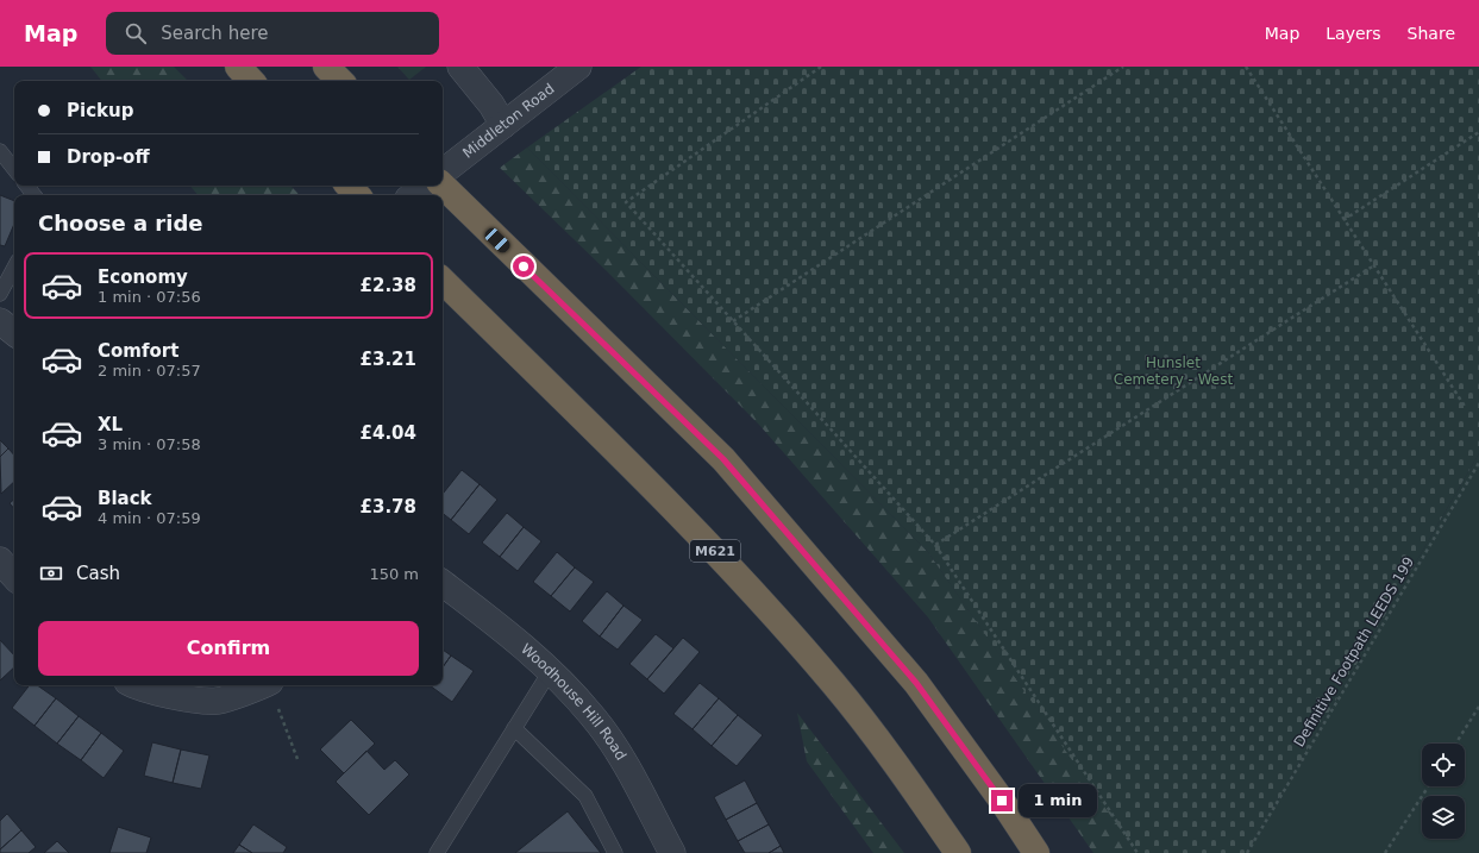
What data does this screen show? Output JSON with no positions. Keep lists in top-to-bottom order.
{
  "streets": {
    "highway": ["M621"],
    "street": ["Middleton Road", "Woodhouse Hill Road"],
    "path": ["Definitive Footpath LEEDS 199"]
  },
  "parks": ["Hunslet Cemetery - West"],
  "page": {
    "header": "Map",
    "search": "Search here",
    "nav": ["Map", "Layers", "Share"],
    "banner": ["Pickup", "Drop-off"],
    "heading": "Choose a ride",
    "list": [
      {
        "name": "Economy",
        "note": "1 min · 07:56",
        "value": "£2.38"
      },
      {
        "name": "Comfort",
        "note": "2 min · 07:57",
        "value": "£3.21"
      },
      {
        "name": "XL",
        "note": "3 min · 07:58",
        "value": "£4.04"
      },
      {
        "name": "Black",
        "note": "4 min · 07:59",
        "value": "£3.78"
      }
    ],
    "pay": ["Cash", "150 m"],
    "buttons": "Confirm",
    "bubble": "1 min"
  }
}
